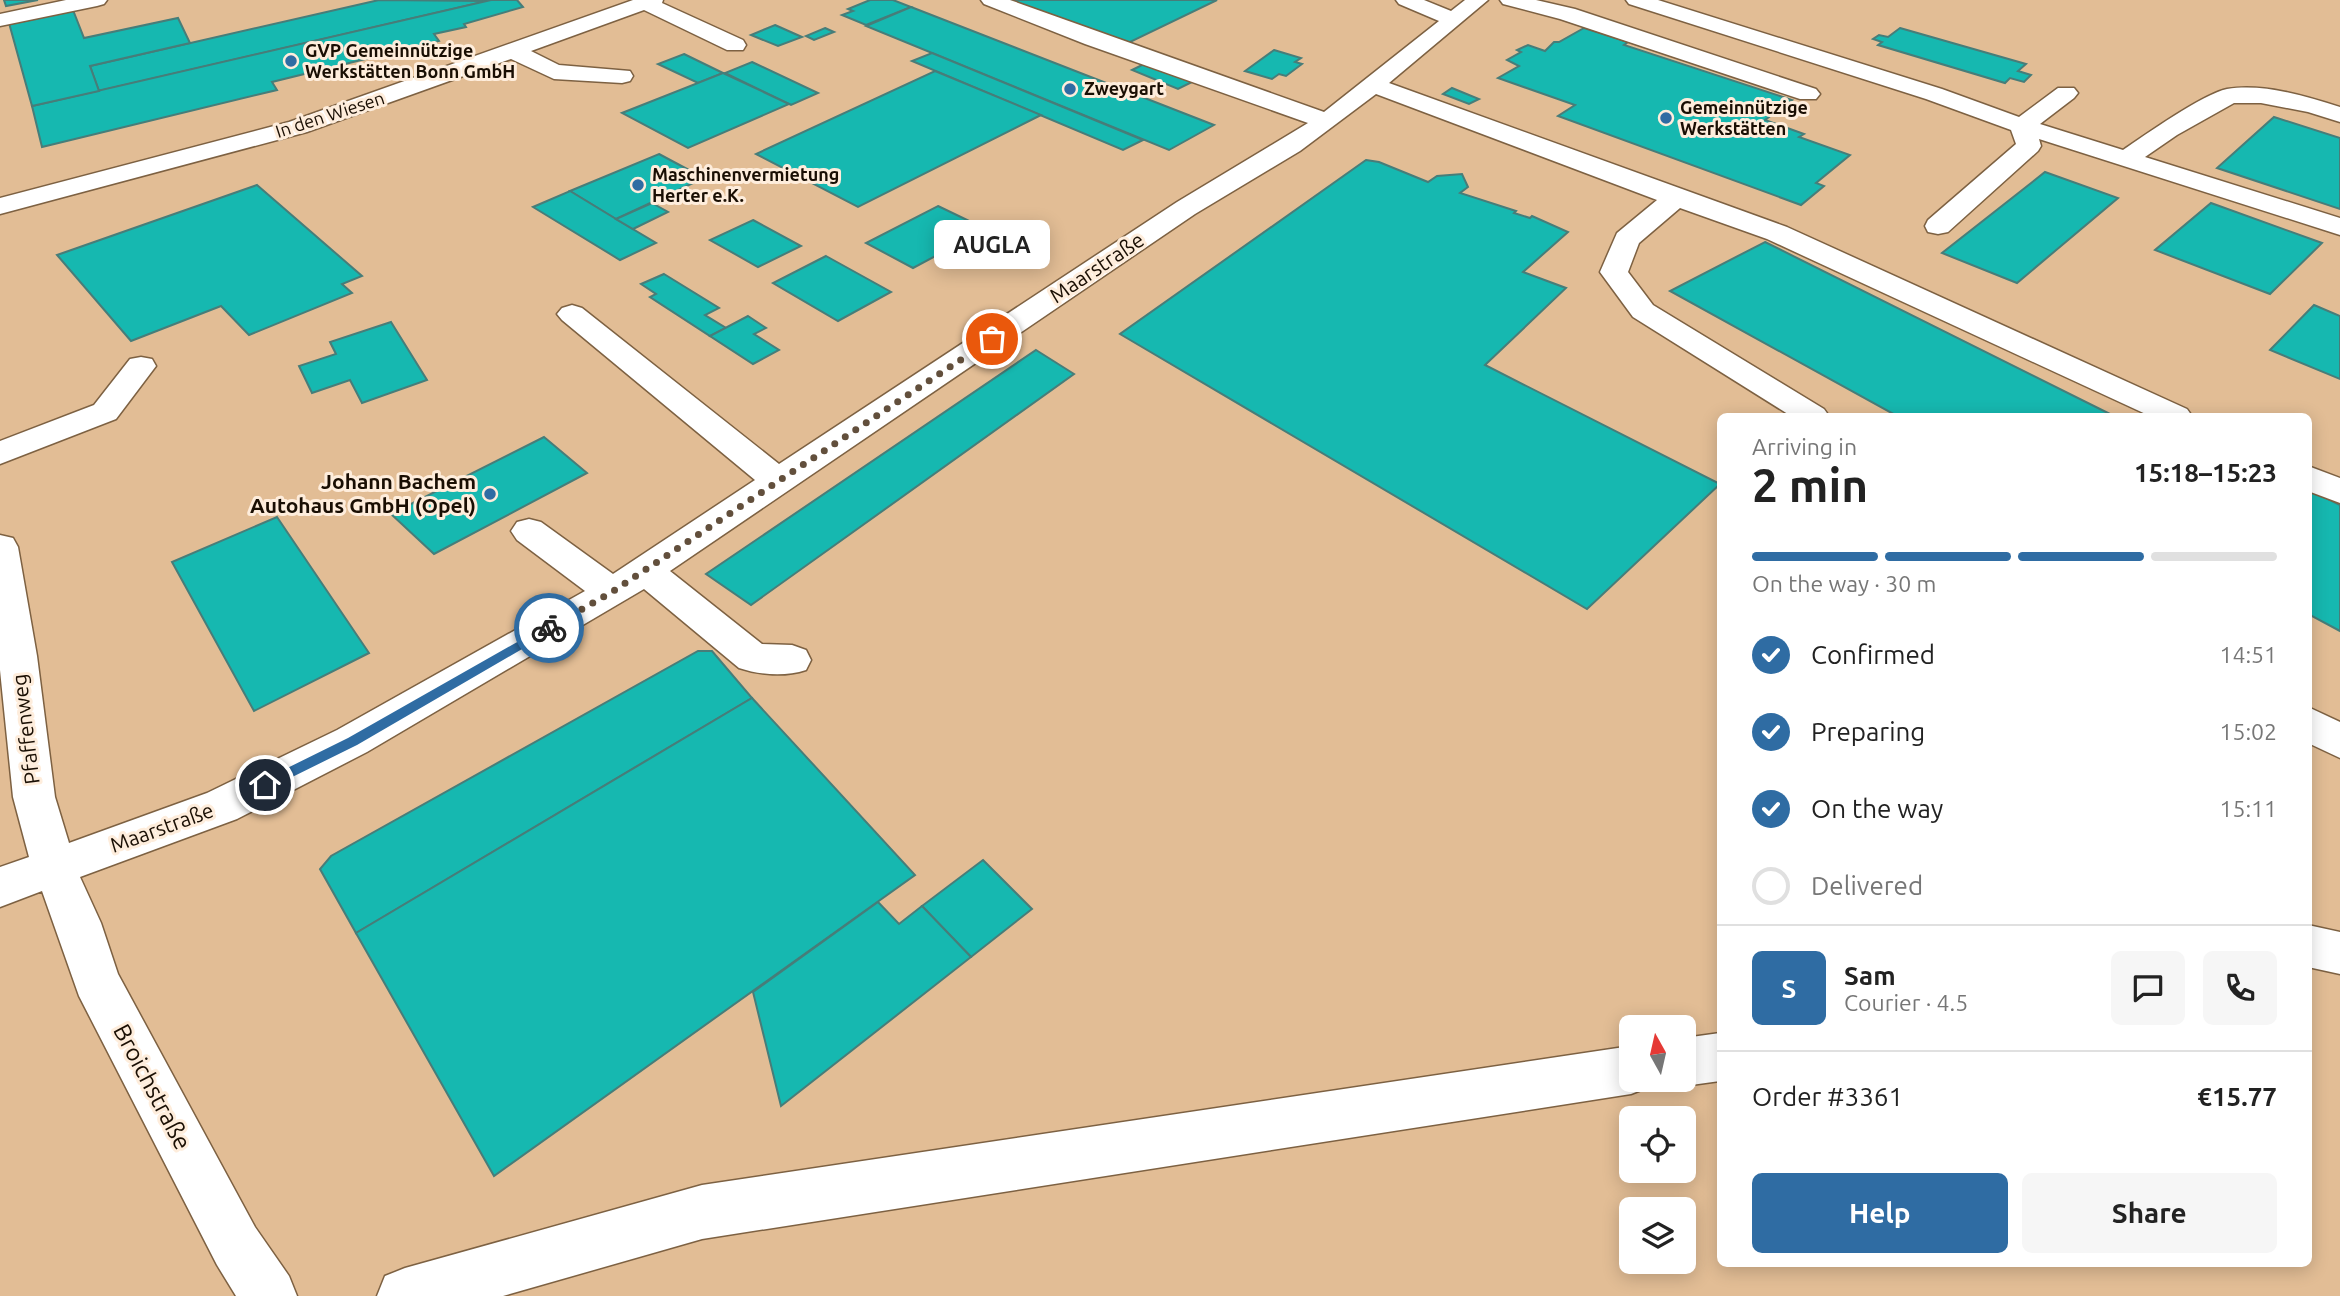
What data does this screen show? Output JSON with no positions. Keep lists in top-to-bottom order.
{
  "streets": {
    "street": [
      "In den Wiesen",
      "Maarstraße",
      "Pfaffenweg",
      "Broichstraße"
    ]
  },
  "crossings": [
    ["Maarstraße", "Pfaffenweg"],
    ["Maarstraße", "Broichstraße"],
    ["Pfaffenweg", "Broichstraße"]
  ],
  "places": [
    "GVP Gemeinnützige Werkstätten Bonn GmbH",
    "Zweygart",
    "Gemeinnützige Werkstätten",
    "Maschinenvermietung Herter e.K.",
    "AUGLA",
    "Johann Bachem Autohaus GmbH (Opel)"
  ],
  "north": "top",
  "page": {
    "bubble": "AUGLA",
    "heading": ["2 min", "Arriving in", "15:18–15:23"],
    "panel": [
      "Sam",
      "Courier · 4.5",
      "Order #3361",
      "€15.77"
    ],
    "bar": "On the way · 30 m",
    "list": [
      ["Confirmed", "14:51"],
      ["Preparing", "15:02"],
      ["On the way", "15:11"],
      "Delivered"
    ],
    "round": "S",
    "buttons": ["Help", "Share"]
  }
}
